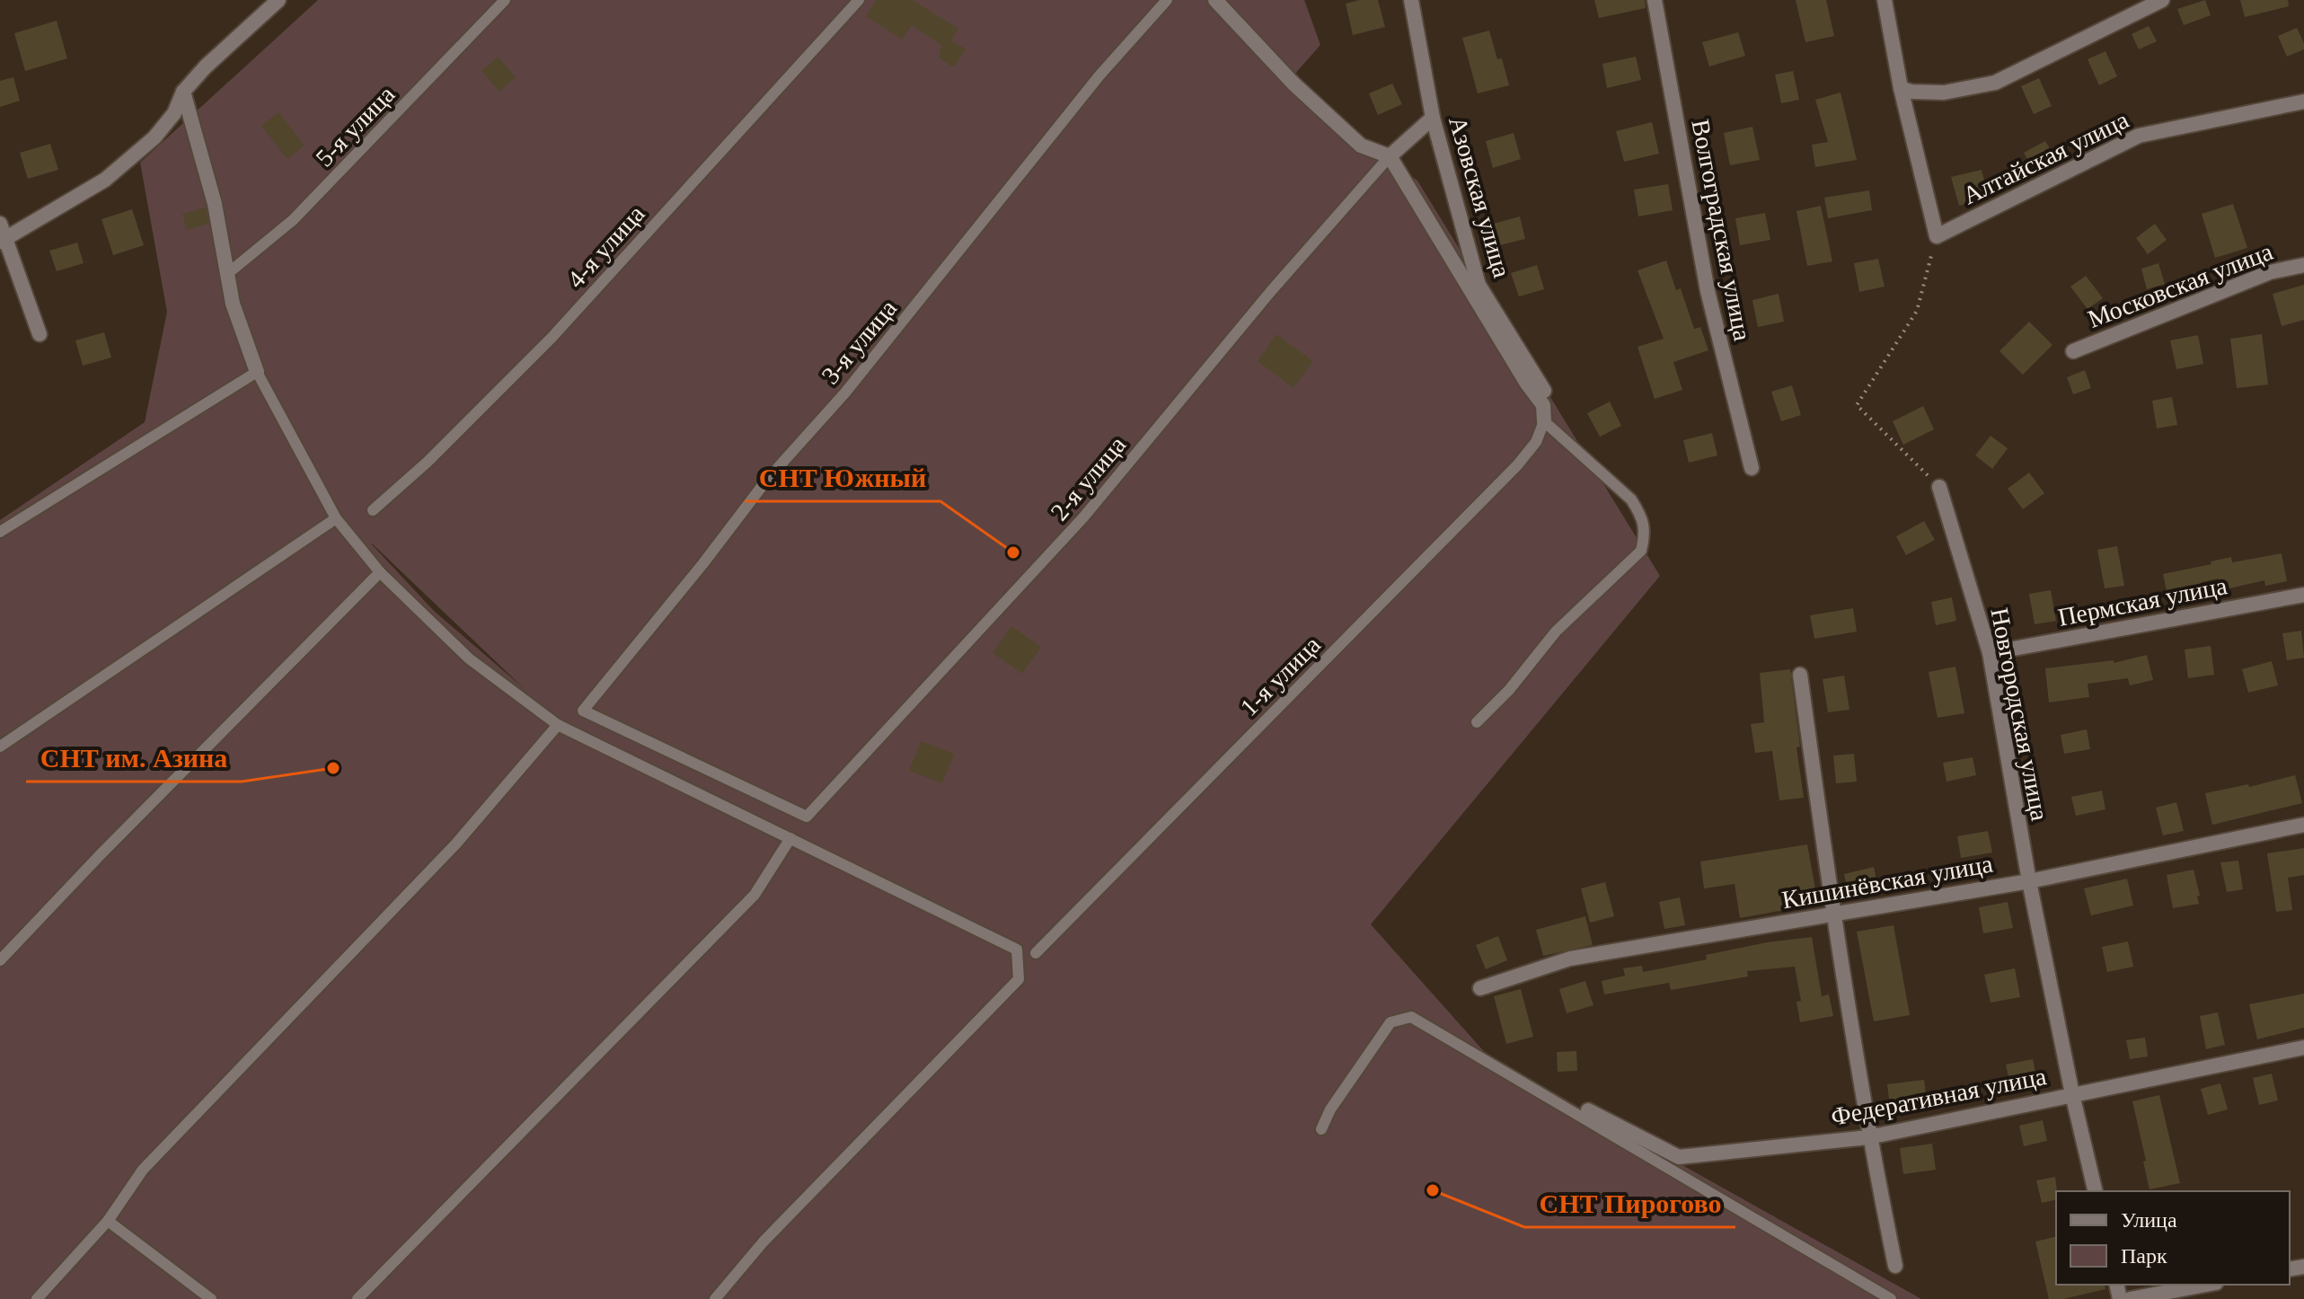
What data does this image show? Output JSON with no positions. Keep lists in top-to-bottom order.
{
  "streets": {
    "street": [
      "Алтайская улица",
      "Азовская улица",
      "Волгоградская улица",
      "Московская улица",
      "Пермская улица",
      "Новгородская улица",
      "Кишинёвская улица",
      "Федеративная улица"
    ],
    "lane": [
      "5-я улица",
      "4-я улица",
      "3-я улица",
      "2-я улица",
      "1-я улица"
    ]
  },
  "crossings": [
    ["3-я улица", "2-я улица"],
    ["Пермская улица", "Новгородская улица"],
    ["Новгородская улица", "Кишинёвская улица"],
    ["Новгородская улица", "Федеративная улица"]
  ],
  "places": ["СНТ Южный", "СНТ им. Азина", "СНТ Пирогово"],
  "legend": ["Улица", "Парк"]
}
